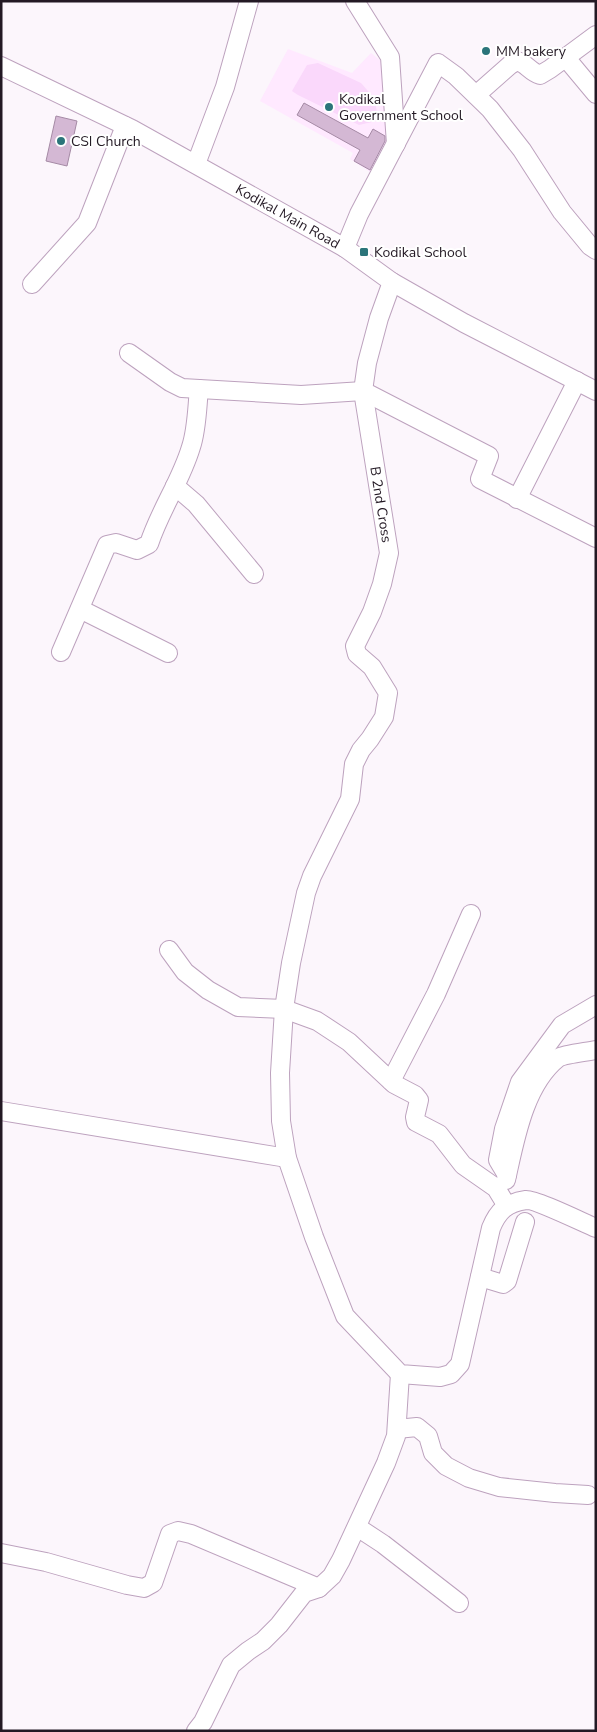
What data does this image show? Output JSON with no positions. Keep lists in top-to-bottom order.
{
  "streets": {
    "street": ["Kodikal Main Road", "B 2nd Cross"]
  },
  "crossings": [
    ["Kodikal Main Road", "B 2nd Cross"]
  ],
  "places": {
    "other": ["MM bakery", "Kodikal Government School", "CSI Church"],
    "transit": ["Kodikal School"]
  }
}
